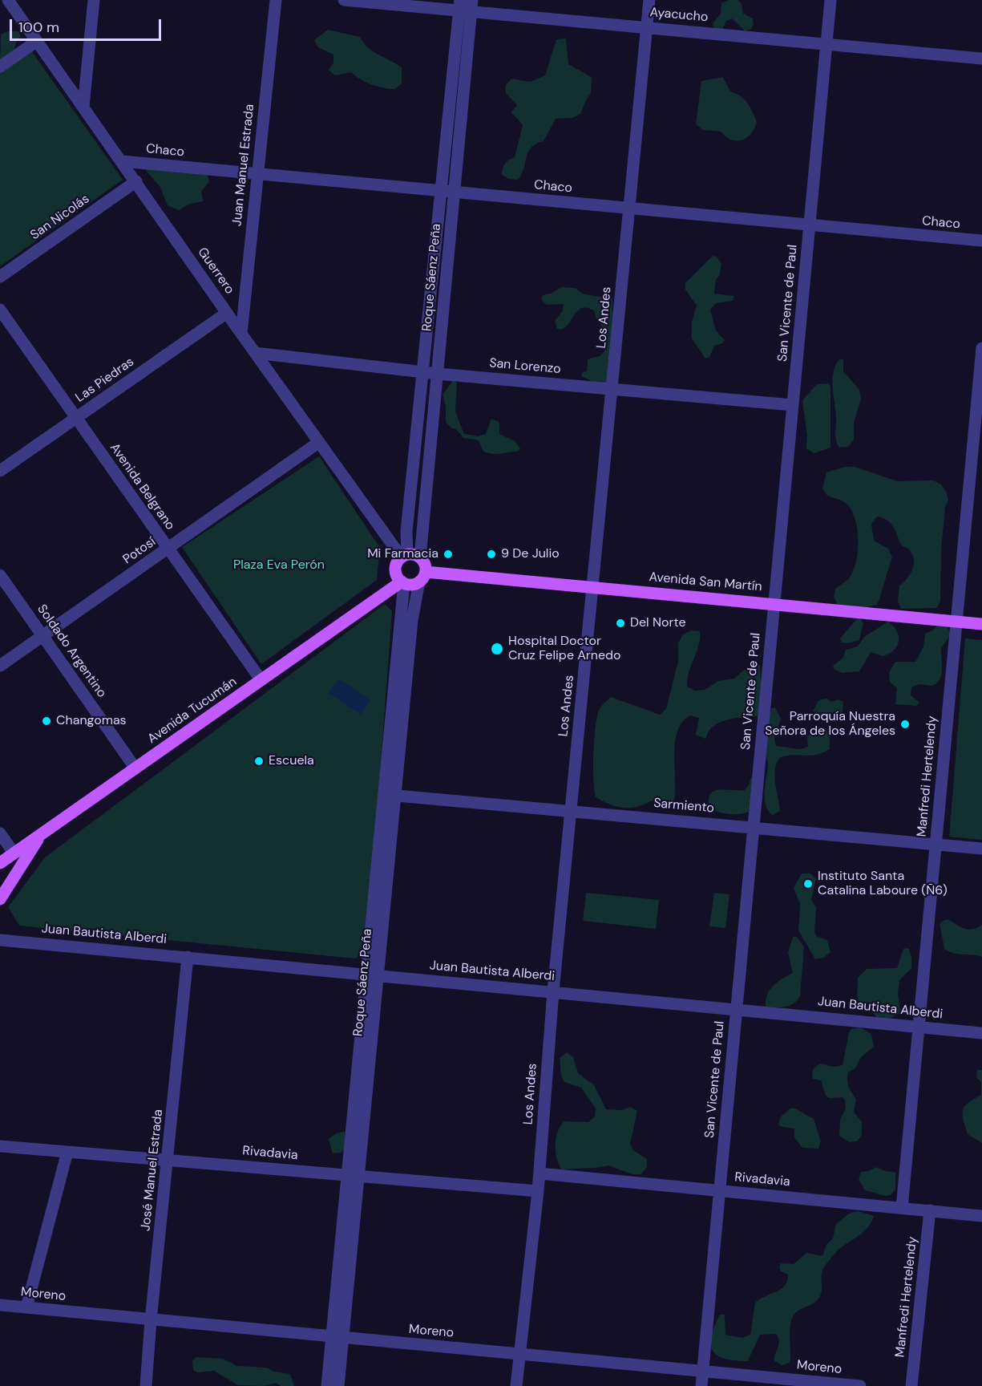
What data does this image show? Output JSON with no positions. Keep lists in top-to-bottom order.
{
  "streets": {
    "main road": ["Avenida San Martín", "Avenida Tucumán"],
    "street": [
      "Ayacucho",
      "Chaco",
      "Juan Manuel Estrada",
      "San Nicolás",
      "Guerrero",
      "Roque Sáenz Peña",
      "San Vicente de Paul",
      "Los Andes",
      "San Lorenzo",
      "Las Piedras",
      "Avenida Belgrano",
      "Potosí",
      "Soldado Argentino",
      "Manfredi Hertelendy",
      "Sarmiento",
      "Juan Bautista Alberdi",
      "Rivadavia",
      "José Manuel Estrada",
      "Moreno"
    ]
  },
  "crossings": [
    ["Ayacucho", "Roque Sáenz Peña"],
    ["Ayacucho", "San Vicente de Paul"],
    ["Ayacucho", "Los Andes"],
    ["Chaco", "Juan Manuel Estrada"],
    ["Chaco", "Guerrero"],
    ["Chaco", "Roque Sáenz Peña"],
    ["Chaco", "San Vicente de Paul"],
    ["Chaco", "Los Andes"],
    ["Juan Manuel Estrada", "Guerrero"],
    ["San Nicolás", "Guerrero"],
    ["Guerrero", "Roque Sáenz Peña"],
    ["Guerrero", "San Lorenzo"],
    ["Guerrero", "Las Piedras"],
    ["Guerrero", "Potosí"],
    ["Guerrero", "Avenida San Martín"],
    ["Guerrero", "Avenida Tucumán"],
    ["Roque Sáenz Peña", "San Lorenzo"],
    ["Roque Sáenz Peña", "Avenida San Martín"],
    ["Roque Sáenz Peña", "Avenida Tucumán"],
    ["Roque Sáenz Peña", "Sarmiento"],
    ["Roque Sáenz Peña", "Juan Bautista Alberdi"],
    ["Roque Sáenz Peña", "Rivadavia"],
    ["Roque Sáenz Peña", "Moreno"],
    ["San Vicente de Paul", "San Lorenzo"],
    ["San Vicente de Paul", "Avenida San Martín"],
    ["San Vicente de Paul", "Sarmiento"],
    ["San Vicente de Paul", "Juan Bautista Alberdi"],
    ["San Vicente de Paul", "Rivadavia"],
    ["San Vicente de Paul", "Moreno"],
    ["Los Andes", "San Lorenzo"],
    ["Los Andes", "Avenida San Martín"],
    ["Los Andes", "Sarmiento"],
    ["Los Andes", "Juan Bautista Alberdi"],
    ["Los Andes", "Rivadavia"],
    ["Los Andes", "Moreno"],
    ["Las Piedras", "Avenida Belgrano"],
    ["Avenida Belgrano", "Potosí"],
    ["Avenida Belgrano", "Avenida Tucumán"],
    ["Potosí", "Soldado Argentino"],
    ["Avenida San Martín", "Avenida Tucumán"],
    ["Avenida San Martín", "Manfredi Hertelendy"],
    ["Soldado Argentino", "Avenida Tucumán"],
    ["Manfredi Hertelendy", "Sarmiento"],
    ["Manfredi Hertelendy", "Juan Bautista Alberdi"],
    ["Manfredi Hertelendy", "Rivadavia"],
    ["Juan Bautista Alberdi", "José Manuel Estrada"],
    ["Rivadavia", "José Manuel Estrada"],
    ["José Manuel Estrada", "Moreno"]
  ],
  "parks": ["Plaza Eva Perón"],
  "places": [
    "Mi Farmacia",
    "9 De Julio",
    "Del Norte",
    "Hospital Doctor Cruz Felipe Arnedo",
    "Changomas",
    "Parroquía Nuestra Señora de los Ángeles",
    "Escuela",
    "Instituto Santa Catalina Laboure (Ñ6)"
  ],
  "scale_bar": "100 m"
}
